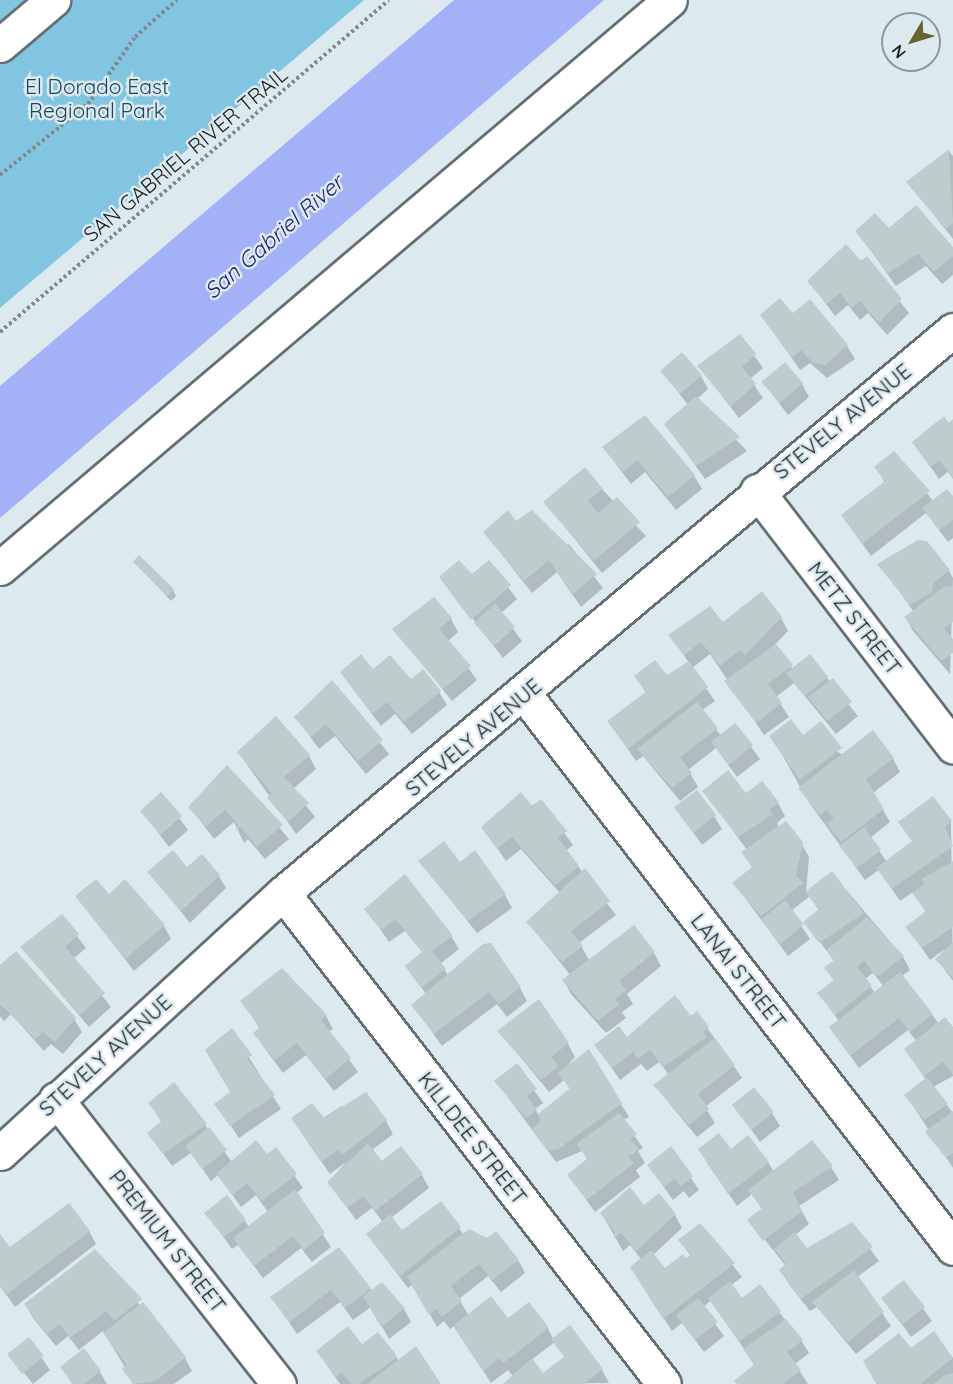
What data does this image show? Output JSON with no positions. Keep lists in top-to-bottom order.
{
  "streets": {
    "street": [
      "STEVELY AVENUE",
      "METZ STREET",
      "LANAI STREET",
      "KILLDEE STREET",
      "PREMIUM STREET"
    ],
    "path": ["SAN GABRIEL RIVER TRAIL"]
  },
  "crossings": [
    ["STEVELY AVENUE", "METZ STREET"],
    ["STEVELY AVENUE", "LANAI STREET"],
    ["STEVELY AVENUE", "KILLDEE STREET"],
    ["STEVELY AVENUE", "PREMIUM STREET"]
  ],
  "water": ["San Gabriel River"],
  "parks": ["El Dorado East Regional Park"],
  "north": "bottom left"
}
